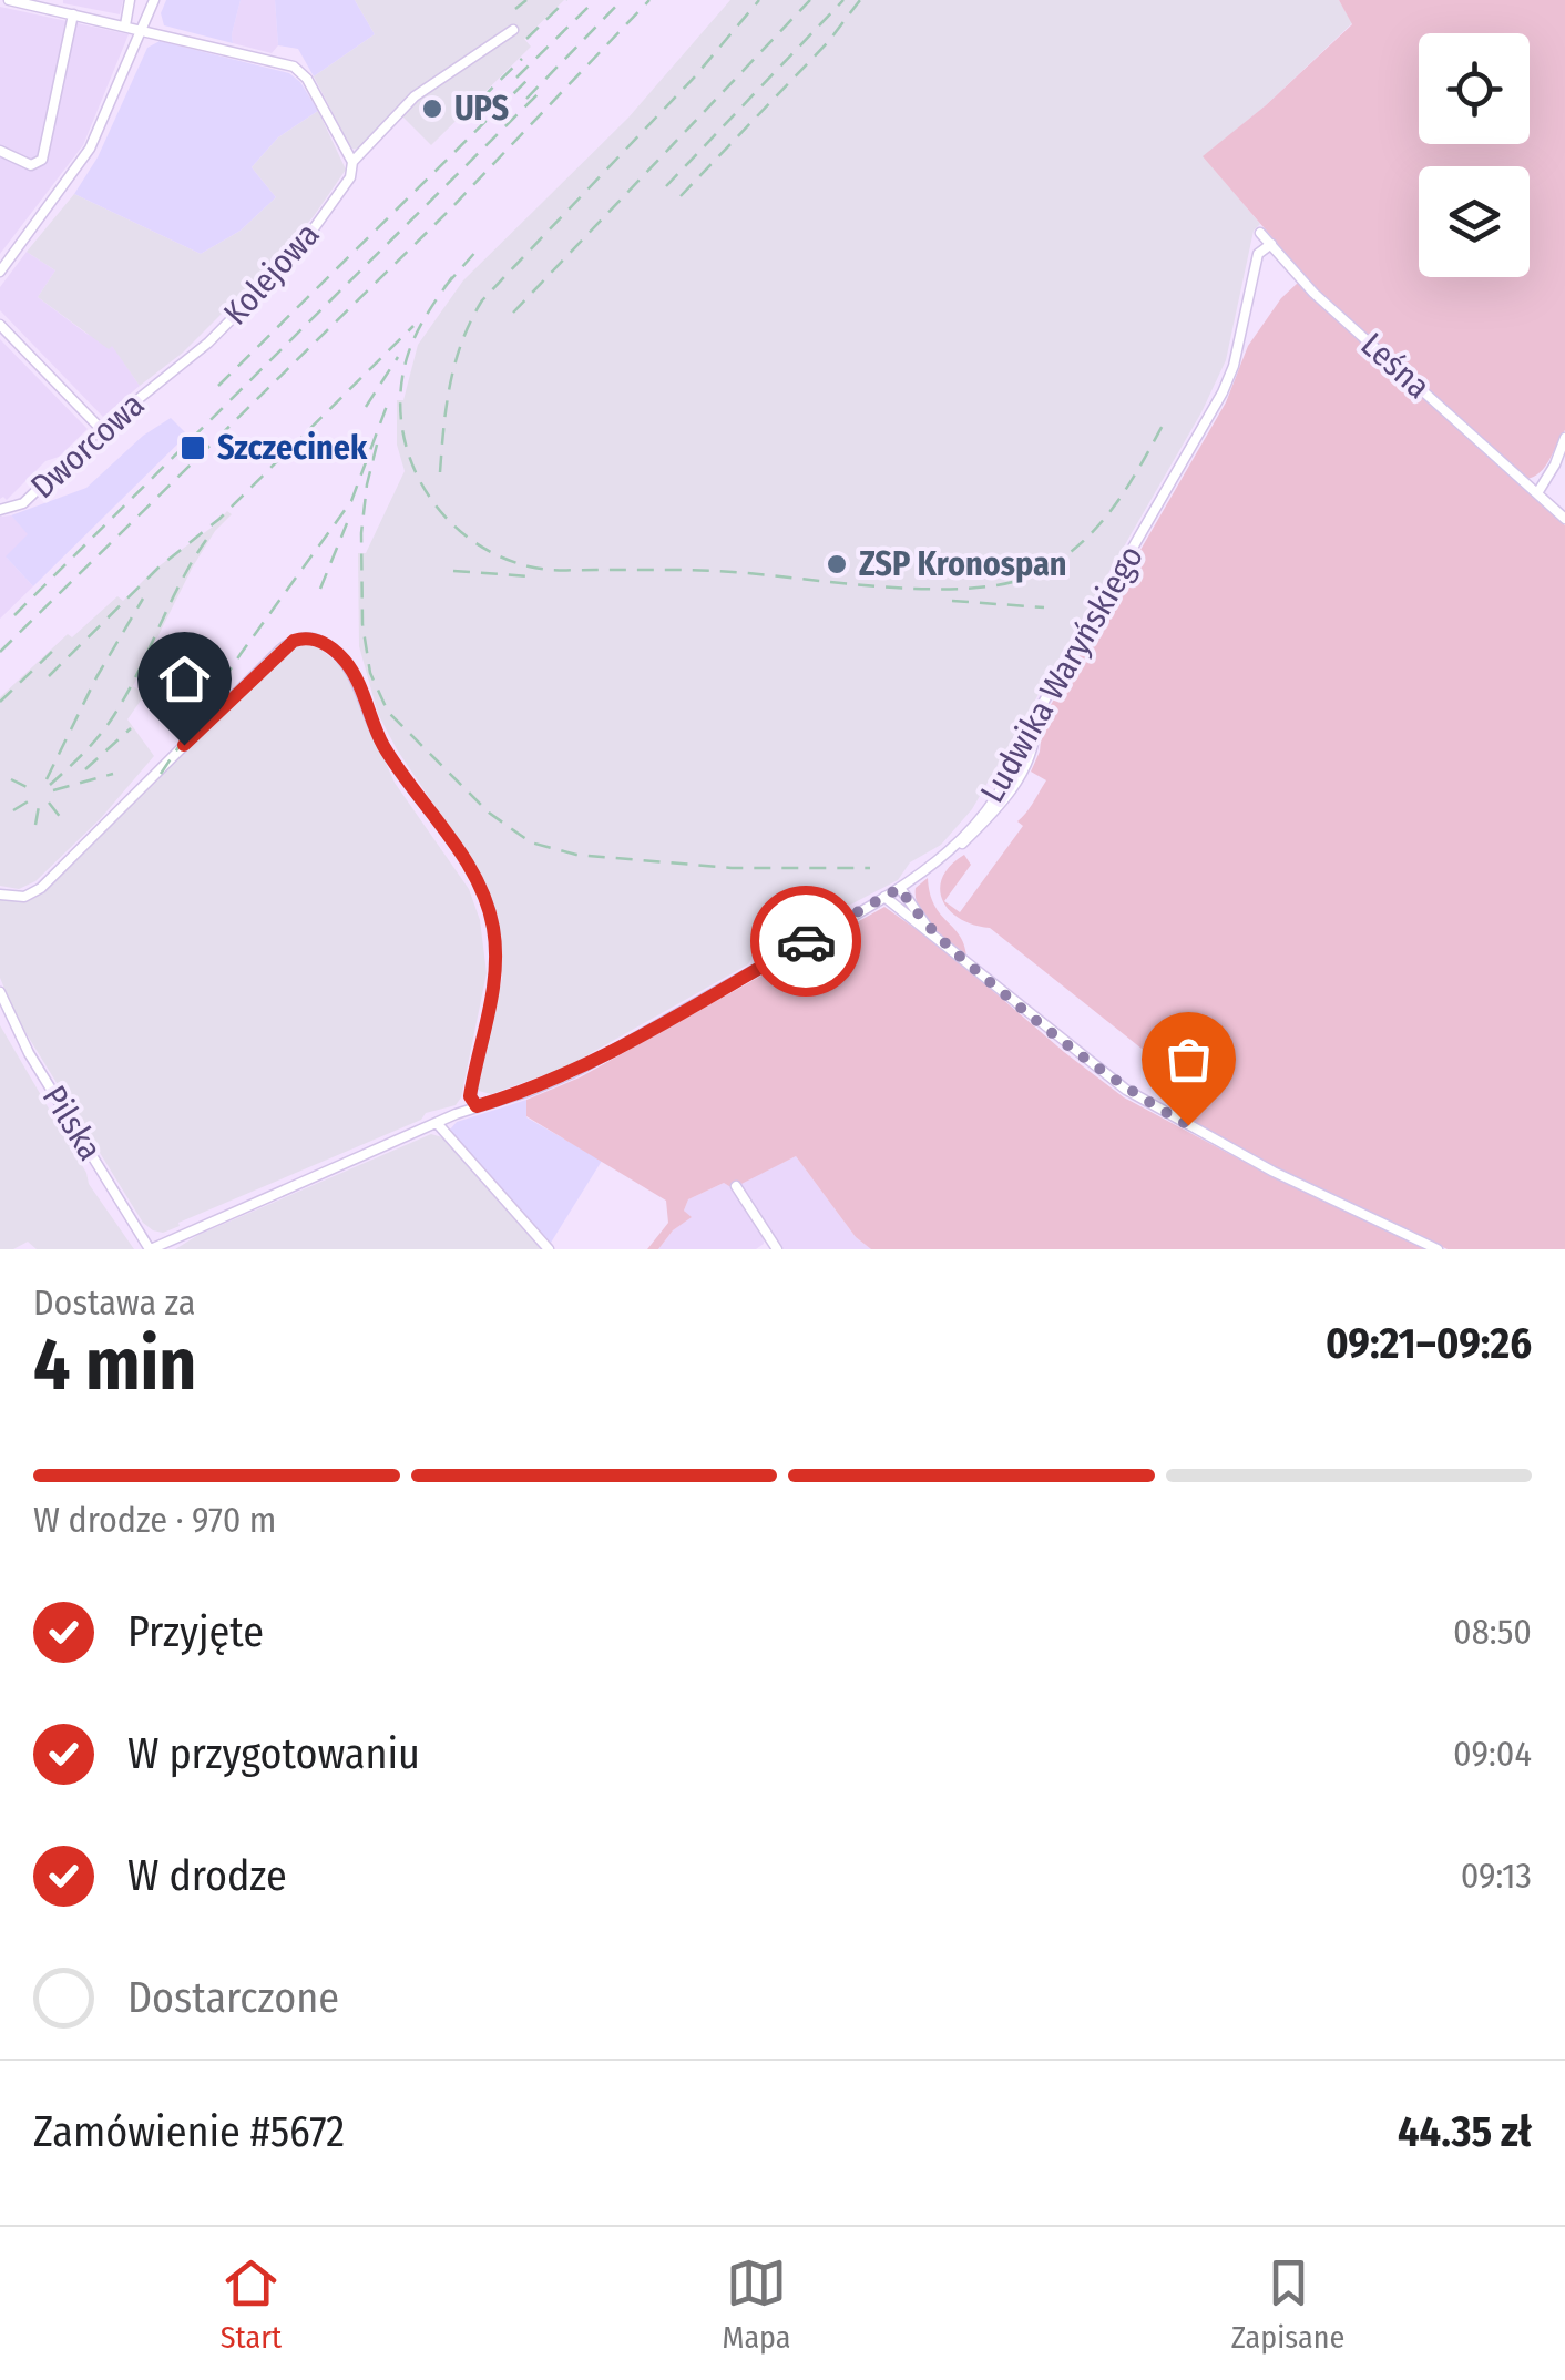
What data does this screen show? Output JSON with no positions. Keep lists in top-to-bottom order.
{
  "streets": {
    "street": [
      "Kolejowa",
      "Leśna",
      "Dworcowa",
      "Ludwika Waryńskiego",
      "Pilska"
    ]
  },
  "crossings": [
    ["Kolejowa", "Dworcowa"],
    ["Leśna", "Ludwika Waryńskiego"],
    ["Ludwika Waryńskiego", "Pilska"]
  ],
  "places": {
    "other": ["UPS", "ZSP Kronospan"],
    "transit": ["Szczecinek"]
  },
  "page": {
    "heading": ["4 min", "Dostawa za", "09:21–09:26"],
    "panel": ["Zamówienie #5672", "44.35 zł"],
    "bar": "W drodze · 970 m",
    "list": [
      ["Przyjęte", "08:50"],
      ["W przygotowaniu", "09:04"],
      ["W drodze", "09:13"],
      "Dostarczone"
    ],
    "tabs": ["Start", "Mapa", "Zapisane"]
  }
}
